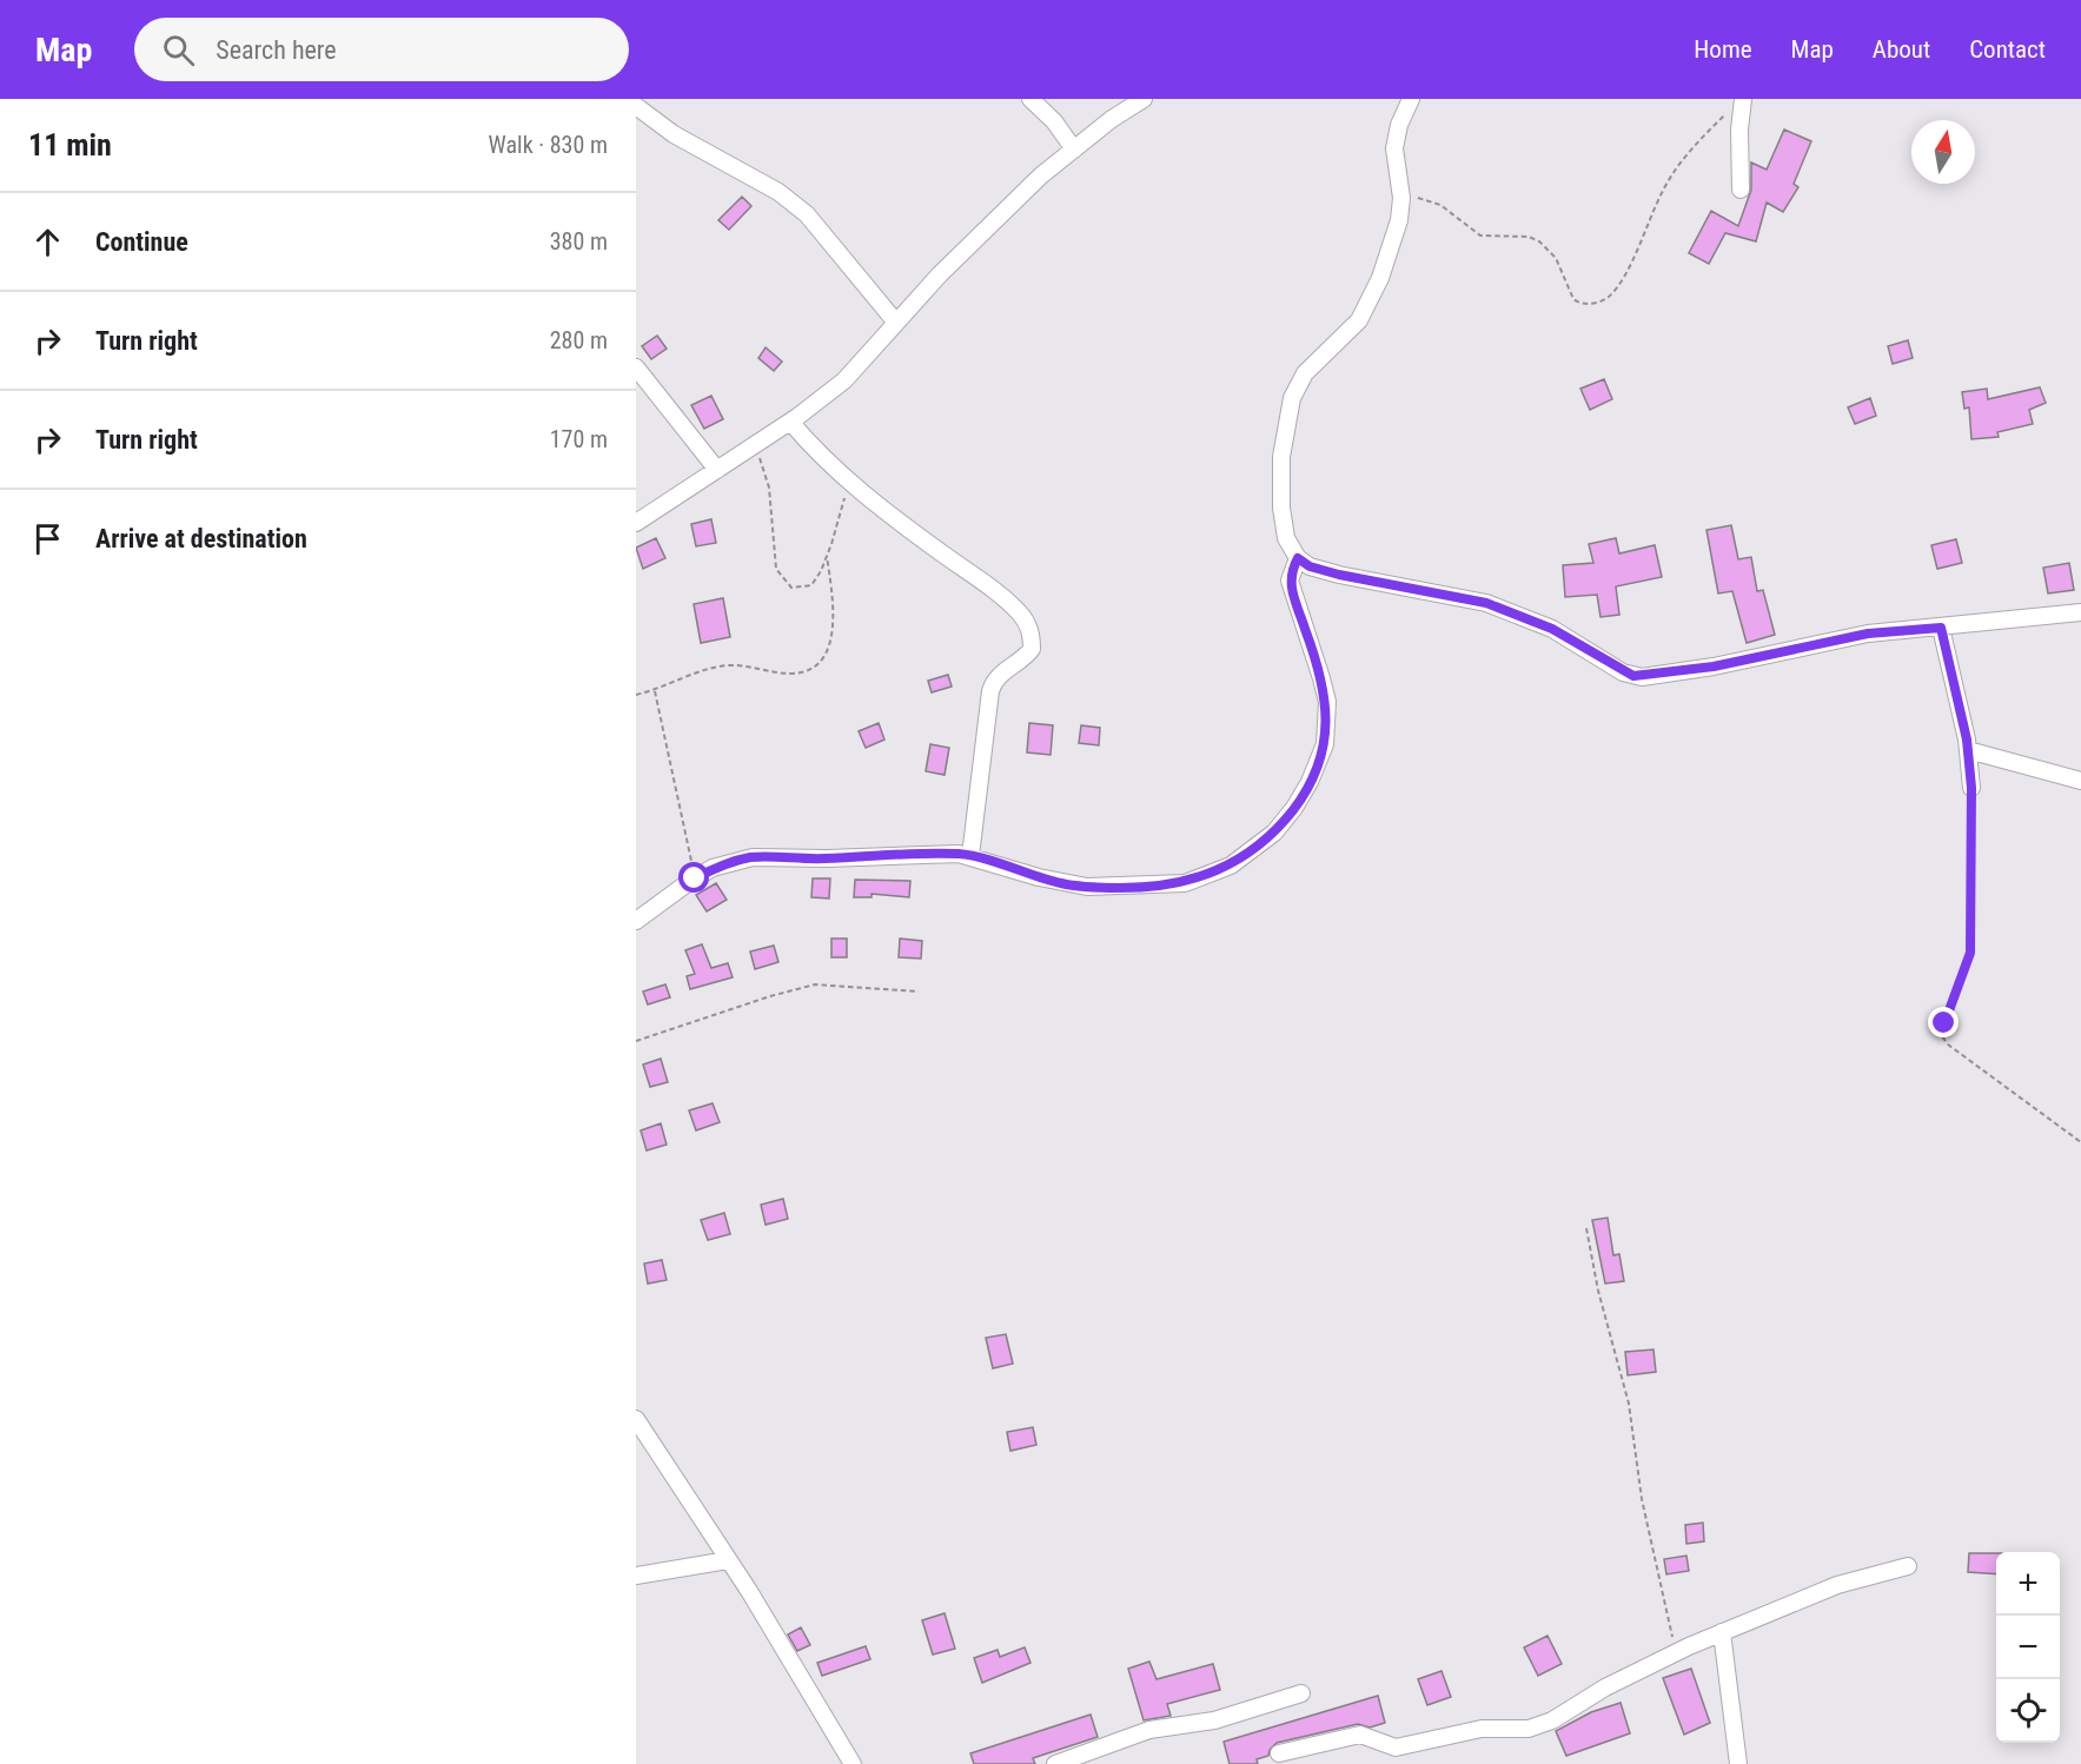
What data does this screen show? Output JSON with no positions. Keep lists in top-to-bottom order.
{
  "north": "top",
  "page": {
    "header": "Map",
    "search": "Search here",
    "nav": [
      "Home",
      "Map",
      "About",
      "Contact"
    ],
    "heading": ["11 min", "Walk · 830 m"],
    "list": [
      ["Continue", "380 m"],
      ["Turn right", "280 m"],
      ["Turn right", "170 m"],
      "Arrive at destination"
    ],
    "map_buttons": ["+", "−"]
  }
}
